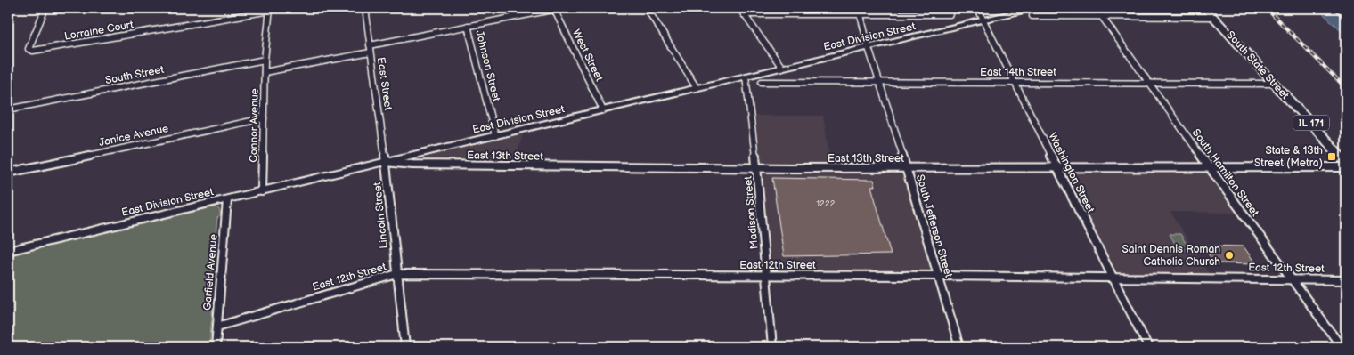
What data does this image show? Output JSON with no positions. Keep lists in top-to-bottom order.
{
  "streets": {
    "main road": ["South State Street", "IL 171"],
    "street": [
      "Lorraine Court",
      "East Division Street",
      "West Street",
      "Johnson Street",
      "East 14th Street",
      "South Street",
      "East Street",
      "Connor Avenue",
      "Janice Avenue",
      "East 13th Street",
      "Washington Street",
      "South Hamilton Street",
      "Madison Street",
      "Lincoln Street",
      "South Jefferson Street",
      "East 12th Street",
      "Garfield Avenue"
    ]
  },
  "crossings": [
    ["Lorraine Court", "Connor Avenue"],
    ["East Division Street", "West Street"],
    ["East Division Street", "Johnson Street"],
    ["East Division Street", "East Street"],
    ["East Division Street", "Connor Avenue"],
    ["East Division Street", "East 13th Street"],
    ["East Division Street", "Washington Street"],
    ["East Division Street", "Madison Street"],
    ["East Division Street", "Lincoln Street"],
    ["East Division Street", "South Jefferson Street"],
    ["East Division Street", "Garfield Avenue"],
    ["South State Street", "East 14th Street"],
    ["East 14th Street", "Washington Street"],
    ["East 14th Street", "South Hamilton Street"],
    ["East 14th Street", "South Jefferson Street"],
    ["South Street", "Connor Avenue"],
    ["East Street", "East 13th Street"],
    ["East Street", "Lincoln Street"],
    ["Connor Avenue", "Janice Avenue"],
    ["East 13th Street", "Washington Street"],
    ["East 13th Street", "South Hamilton Street"],
    ["East 13th Street", "Madison Street"],
    ["East 13th Street", "Lincoln Street"],
    ["East 13th Street", "South Jefferson Street"],
    ["Washington Street", "East 12th Street"],
    ["South Hamilton Street", "East 12th Street"],
    ["Madison Street", "East 12th Street"],
    ["Lincoln Street", "East 12th Street"],
    ["South Jefferson Street", "East 12th Street"],
    ["East 12th Street", "Garfield Avenue"]
  ],
  "places": {
    "transit": ["State & 13th Street (Metra)"],
    "other": ["Saint Dennis Roman Catholic Church"]
  },
  "house_numbers": ["1222"]
}
